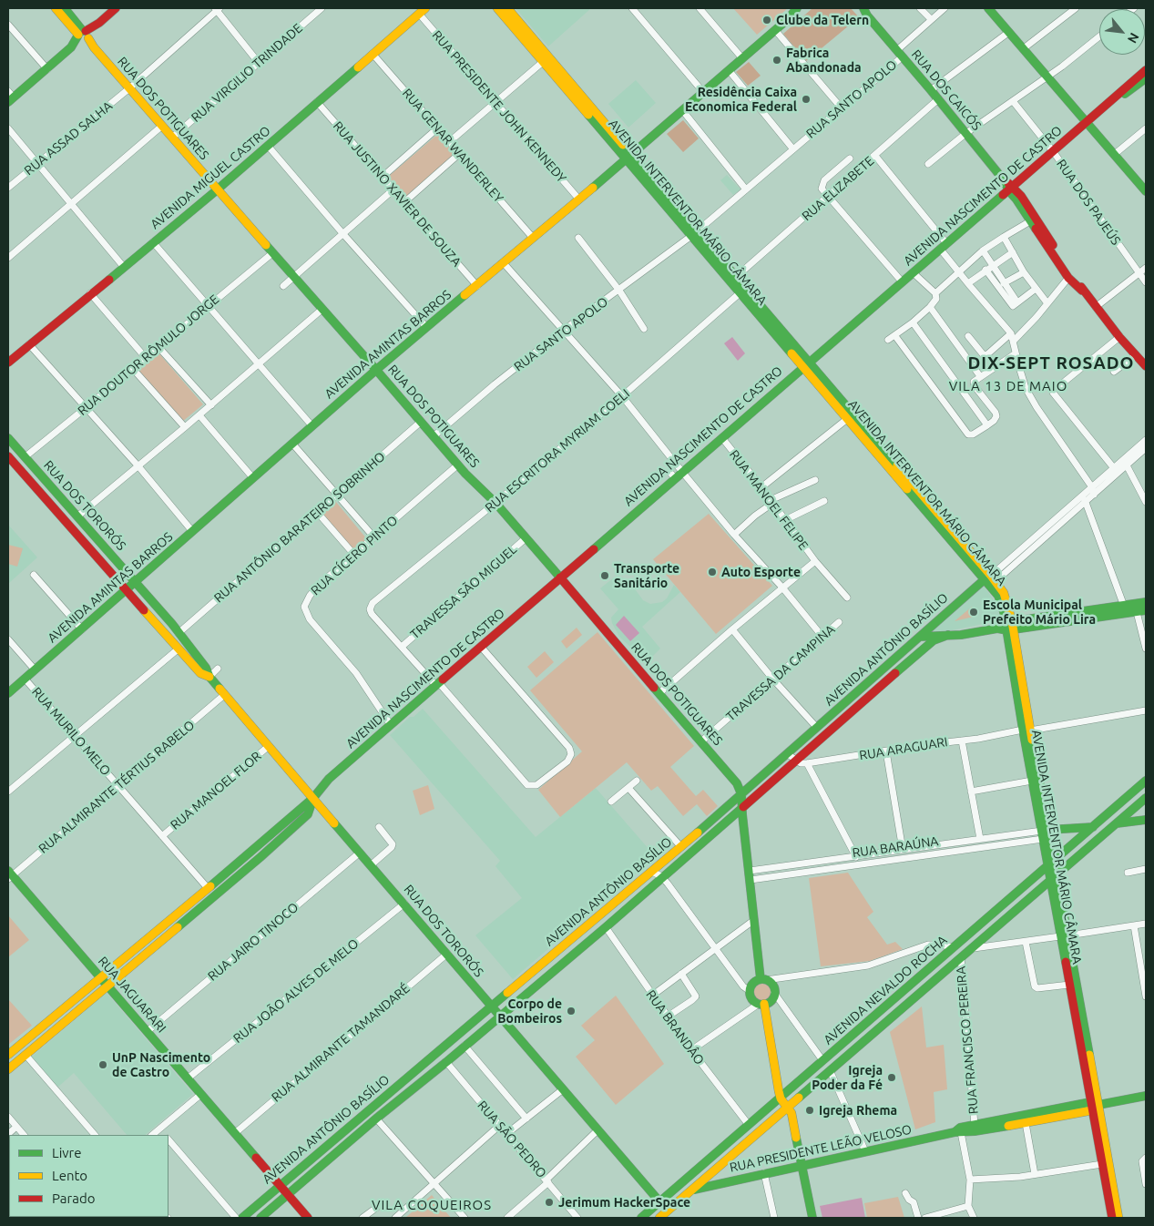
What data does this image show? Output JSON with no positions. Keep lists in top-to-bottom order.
{
  "streets": {
    "main road": [
      "RUA DOS CAICÓS",
      "RUA DOS POTIGUARES",
      "AVENIDA MIGUEL CASTRO",
      "AVENIDA NASCIMENTO DE CASTRO",
      "AVENIDA INTERVENTOR MÁRIO CÂMARA",
      "AVENIDA AMINTAS BARROS",
      "RUA DOS TORORÓS",
      "AVENIDA ANTÔNIO BASÍLIO",
      "RUA BARAÚNA",
      "AVENIDA NEVALDO ROCHA",
      "RUA JAGUARARI",
      "RUA PRESIDENTE LEÃO VELOSO"
    ],
    "street": [
      "RUA VIRGILIO TRINDADE",
      "RUA SANTO APOLO",
      "RUA PRESIDENTE JOHN KENNEDY",
      "RUA ASSAD SALHA",
      "RUA GENAR WANDERLEY",
      "RUA ELIZABETE",
      "RUA JUSTINO XAVIER DE SOUZA",
      "RUA DOS PAJEÚS",
      "RUA DOUTOR RÔMULO JORGE",
      "RUA ESCRITORA MYRIAM COELI",
      "RUA MANOEL FELIPE",
      "RUA ANTÔNIO BARATEIRO SOBRINHO",
      "RUA CÍCERO PINTO",
      "TRAVESSA SÃO MIGUEL",
      "TRAVESSA DA CAMPINA",
      "RUA MURILO MELO",
      "RUA ARAGUARI",
      "RUA ALMIRANTE TÉRTIUS RABELO",
      "RUA MANOEL FLOR",
      "RUA JAIRO TINOCO",
      "RUA JOÃO ALVES DE MELO",
      "RUA BRANDÂO",
      "RUA FRANCISCO PEREIRA",
      "RUA ALMIRANTE TAMANDARÉ",
      "RUA SÃO PEDRO"
    ]
  },
  "crossings": [
    ["RUA VIRGILIO TRINDADE", "RUA DOS POTIGUARES"],
    ["RUA DOS CAICÓS", "RUA SANTO APOLO"],
    ["RUA DOS CAICÓS", "RUA ELIZABETE"],
    ["RUA DOS CAICÓS", "AVENIDA NASCIMENTO DE CASTRO"],
    ["RUA SANTO APOLO", "RUA DOS POTIGUARES"],
    ["RUA SANTO APOLO", "AVENIDA INTERVENTOR MÁRIO CÂMARA"],
    ["RUA PRESIDENTE JOHN KENNEDY", "AVENIDA MIGUEL CASTRO"],
    ["RUA PRESIDENTE JOHN KENNEDY", "AVENIDA AMINTAS BARROS"],
    ["RUA DOS POTIGUARES", "RUA ASSAD SALHA"],
    ["RUA DOS POTIGUARES", "AVENIDA MIGUEL CASTRO"],
    ["RUA DOS POTIGUARES", "AVENIDA NASCIMENTO DE CASTRO"],
    ["RUA DOS POTIGUARES", "AVENIDA AMINTAS BARROS"],
    ["RUA DOS POTIGUARES", "RUA DOUTOR RÔMULO JORGE"],
    ["RUA DOS POTIGUARES", "RUA ESCRITORA MYRIAM COELI"],
    ["RUA DOS POTIGUARES", "RUA ANTÔNIO BARATEIRO SOBRINHO"],
    ["RUA DOS POTIGUARES", "RUA CÍCERO PINTO"],
    ["RUA DOS POTIGUARES", "TRAVESSA SÃO MIGUEL"],
    ["RUA DOS POTIGUARES", "AVENIDA ANTÔNIO BASÍLIO"],
    ["RUA DOS POTIGUARES", "TRAVESSA DA CAMPINA"],
    ["RUA DOS POTIGUARES", "RUA BARAÚNA"],
    ["RUA GENAR WANDERLEY", "AVENIDA MIGUEL CASTRO"],
    ["RUA GENAR WANDERLEY", "AVENIDA AMINTAS BARROS"],
    ["AVENIDA MIGUEL CASTRO", "RUA JUSTINO XAVIER DE SOUZA"],
    ["RUA ELIZABETE", "AVENIDA INTERVENTOR MÁRIO CÂMARA"],
    ["RUA JUSTINO XAVIER DE SOUZA", "AVENIDA AMINTAS BARROS"],
    ["AVENIDA NASCIMENTO DE CASTRO", "RUA DOS PAJEÚS"],
    ["AVENIDA NASCIMENTO DE CASTRO", "AVENIDA INTERVENTOR MÁRIO CÂMARA"],
    ["AVENIDA NASCIMENTO DE CASTRO", "RUA MANOEL FELIPE"],
    ["AVENIDA NASCIMENTO DE CASTRO", "RUA DOS TORORÓS"],
    ["AVENIDA NASCIMENTO DE CASTRO", "RUA CÍCERO PINTO"],
    ["AVENIDA NASCIMENTO DE CASTRO", "RUA MURILO MELO"],
    ["AVENIDA NASCIMENTO DE CASTRO", "RUA JAGUARARI"],
    ["AVENIDA INTERVENTOR MÁRIO CÂMARA", "AVENIDA AMINTAS BARROS"],
    ["AVENIDA INTERVENTOR MÁRIO CÂMARA", "RUA ESCRITORA MYRIAM COELI"],
    ["AVENIDA INTERVENTOR MÁRIO CÂMARA", "AVENIDA ANTÔNIO BASÍLIO"],
    ["AVENIDA INTERVENTOR MÁRIO CÂMARA", "RUA ARAGUARI"],
    ["AVENIDA INTERVENTOR MÁRIO CÂMARA", "RUA BARAÚNA"],
    ["AVENIDA INTERVENTOR MÁRIO CÂMARA", "AVENIDA NEVALDO ROCHA"],
    ["AVENIDA INTERVENTOR MÁRIO CÂMARA", "RUA PRESIDENTE LEÃO VELOSO"],
    ["AVENIDA AMINTAS BARROS", "RUA DOS TORORÓS"],
    ["AVENIDA AMINTAS BARROS", "RUA MURILO MELO"],
    ["RUA DOUTOR RÔMULO JORGE", "RUA DOS TORORÓS"],
    ["RUA ESCRITORA MYRIAM COELI", "TRAVESSA SÃO MIGUEL"],
    ["RUA DOS TORORÓS", "RUA ANTÔNIO BARATEIRO SOBRINHO"],
    ["RUA DOS TORORÓS", "AVENIDA ANTÔNIO BASÍLIO"],
    ["RUA DOS TORORÓS", "RUA ALMIRANTE TÉRTIUS RABELO"],
    ["RUA DOS TORORÓS", "RUA MANOEL FLOR"],
    ["RUA DOS TORORÓS", "RUA JAIRO TINOCO"],
    ["RUA DOS TORORÓS", "AVENIDA NEVALDO ROCHA"],
    ["RUA DOS TORORÓS", "RUA JOÃO ALVES DE MELO"],
    ["RUA DOS TORORÓS", "RUA ALMIRANTE TAMANDARÉ"],
    ["AVENIDA ANTÔNIO BASÍLIO", "RUA ARAGUARI"],
    ["AVENIDA ANTÔNIO BASÍLIO", "RUA JAGUARARI"],
    ["AVENIDA ANTÔNIO BASÍLIO", "RUA BRANDÂO"],
    ["AVENIDA ANTÔNIO BASÍLIO", "RUA SÃO PEDRO"],
    ["RUA MURILO MELO", "RUA ALMIRANTE TÉRTIUS RABELO"],
    ["RUA MURILO MELO", "RUA MANOEL FLOR"],
    ["RUA ALMIRANTE TÉRTIUS RABELO", "RUA JAGUARARI"],
    ["RUA BARAÚNA", "AVENIDA NEVALDO ROCHA"],
    ["RUA JAIRO TINOCO", "RUA JAGUARARI"],
    ["AVENIDA NEVALDO ROCHA", "RUA BRANDÂO"],
    ["AVENIDA NEVALDO ROCHA", "RUA FRANCISCO PEREIRA"],
    ["AVENIDA NEVALDO ROCHA", "RUA PRESIDENTE LEÃO VELOSO"],
    ["RUA JOÃO ALVES DE MELO", "RUA JAGUARARI"],
    ["RUA JAGUARARI", "RUA ALMIRANTE TAMANDARÉ"],
    ["RUA FRANCISCO PEREIRA", "RUA PRESIDENTE LEÃO VELOSO"]
  ],
  "districts": ["DIX-SEPT ROSADO", "VILA 13 DE MAIO", "VILA COQUEIROS"],
  "places": [
    "Clube da Telern",
    "Fabrica Abandonada",
    "Residência Caixa Economica Federal",
    "Auto Esporte",
    "Transporte Sanitário",
    "Escola Municipal Prefeito Mário Lira",
    "Corpo de Bombeiros",
    "UnP Nascimento de Castro",
    "Igreja Poder da Fé",
    "Igreja Rhema",
    "Jerimum HackerSpace"
  ],
  "legend": ["Livre", "Lento", "Parado"],
  "north": "bottom right"
}
